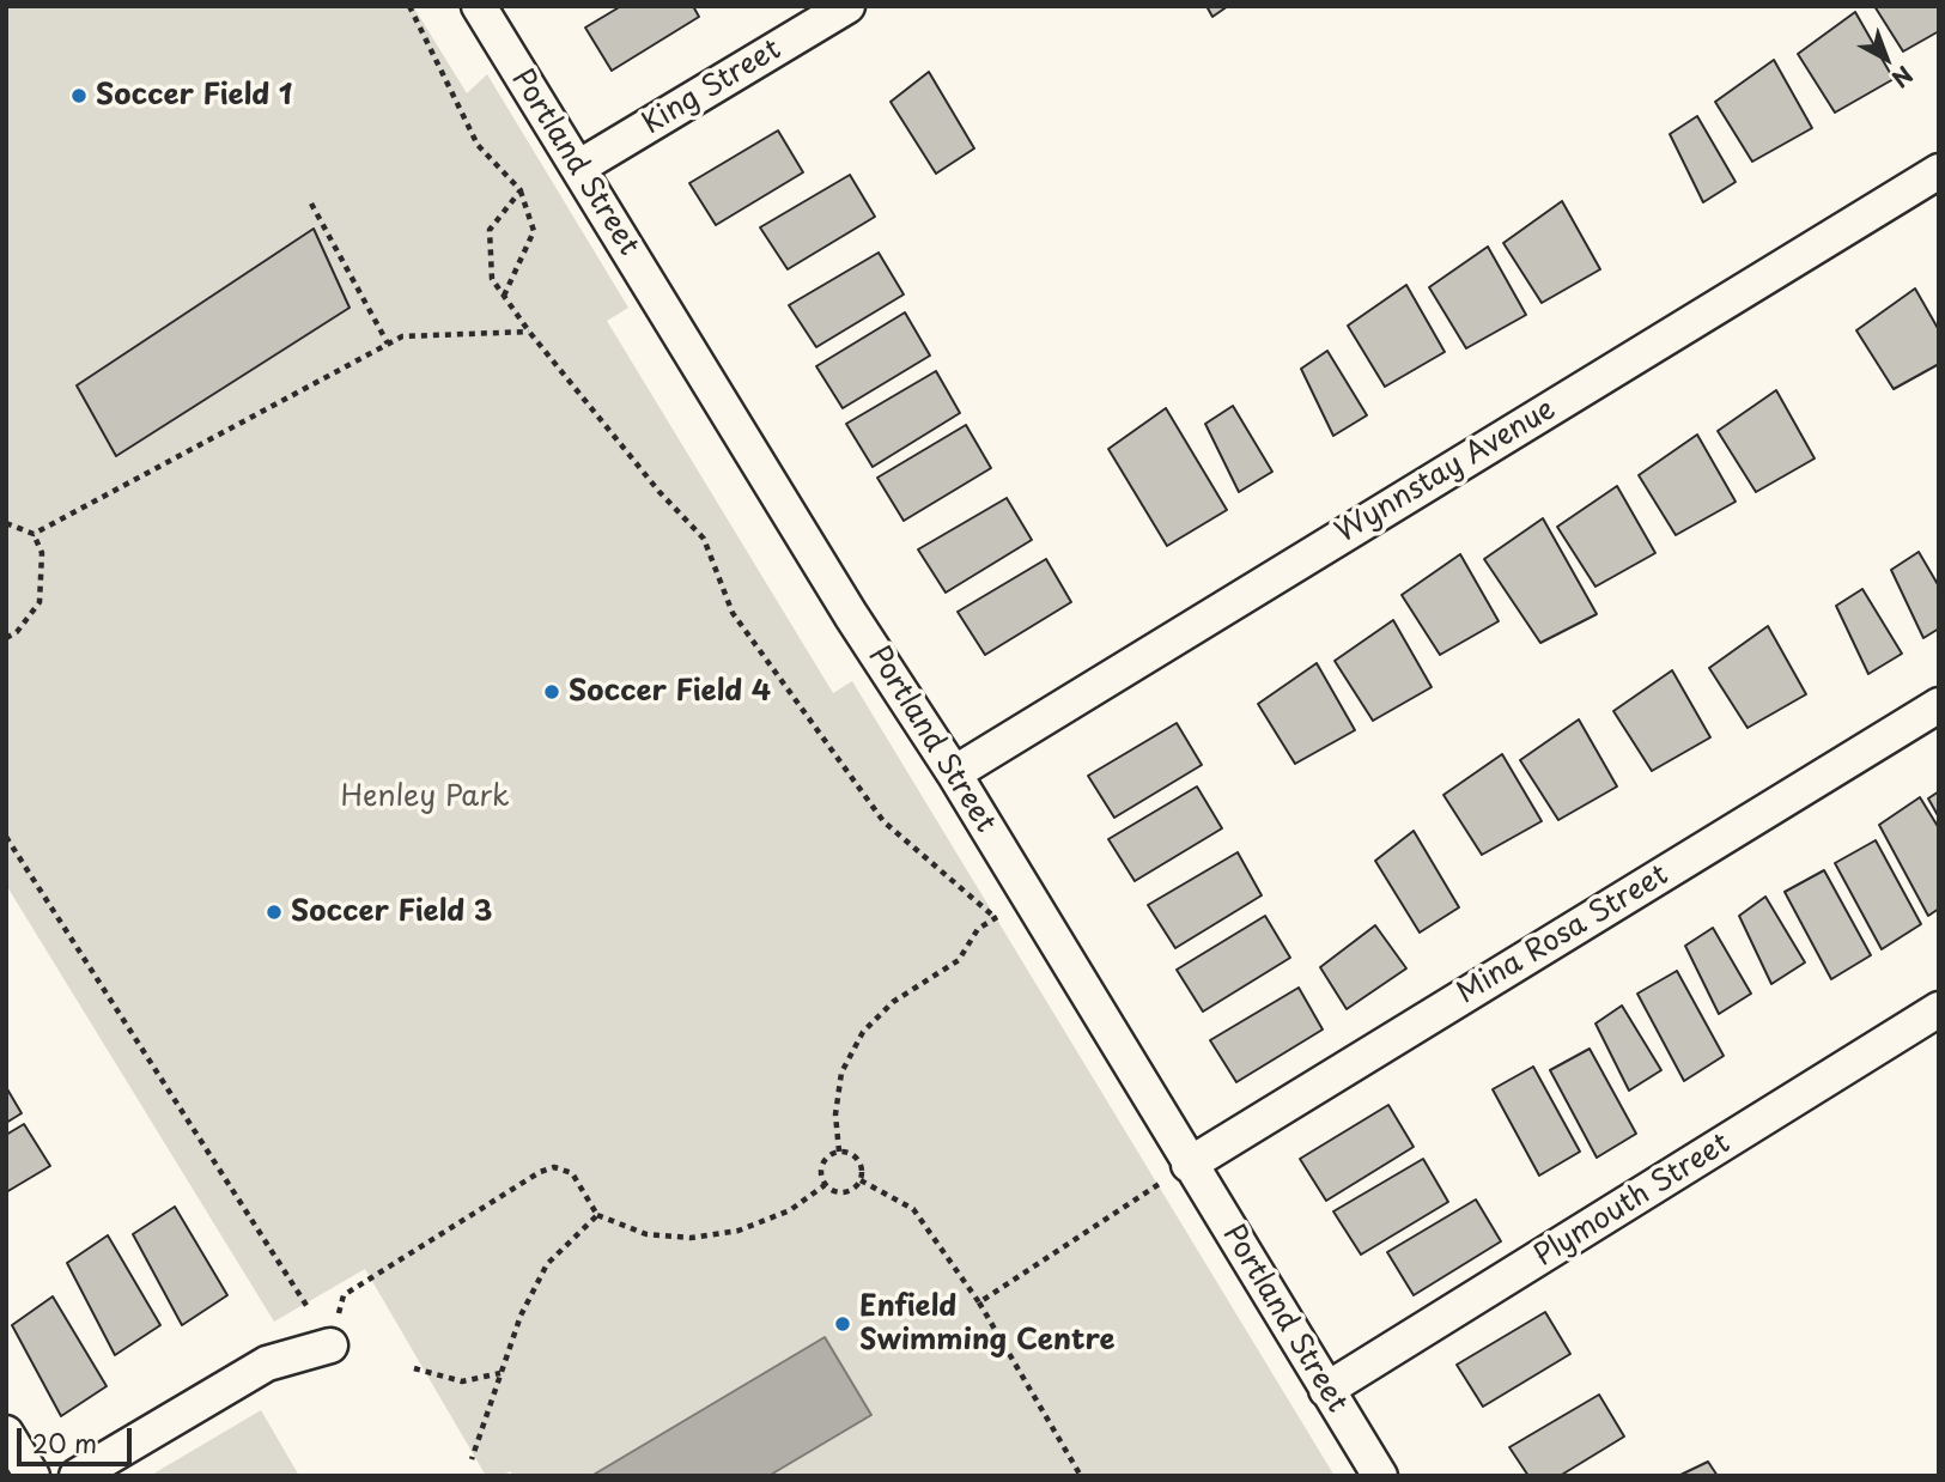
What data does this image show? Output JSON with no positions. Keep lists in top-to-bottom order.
{
  "streets": {
    "street": [
      "King Street",
      "Portland Street",
      "Wynnstay Avenue",
      "Mina Rosa Street",
      "Plymouth Street"
    ]
  },
  "crossings": [
    ["King Street", "Portland Street"],
    ["Portland Street", "Wynnstay Avenue"],
    ["Portland Street", "Mina Rosa Street"],
    ["Portland Street", "Plymouth Street"]
  ],
  "parks": ["Henley Park"],
  "places": [
    "Soccer Field 1",
    "Soccer Field 4",
    "Soccer Field 3",
    "Enfield Swimming Centre"
  ],
  "scale_bar": "20 m",
  "north": "bottom right"
}
